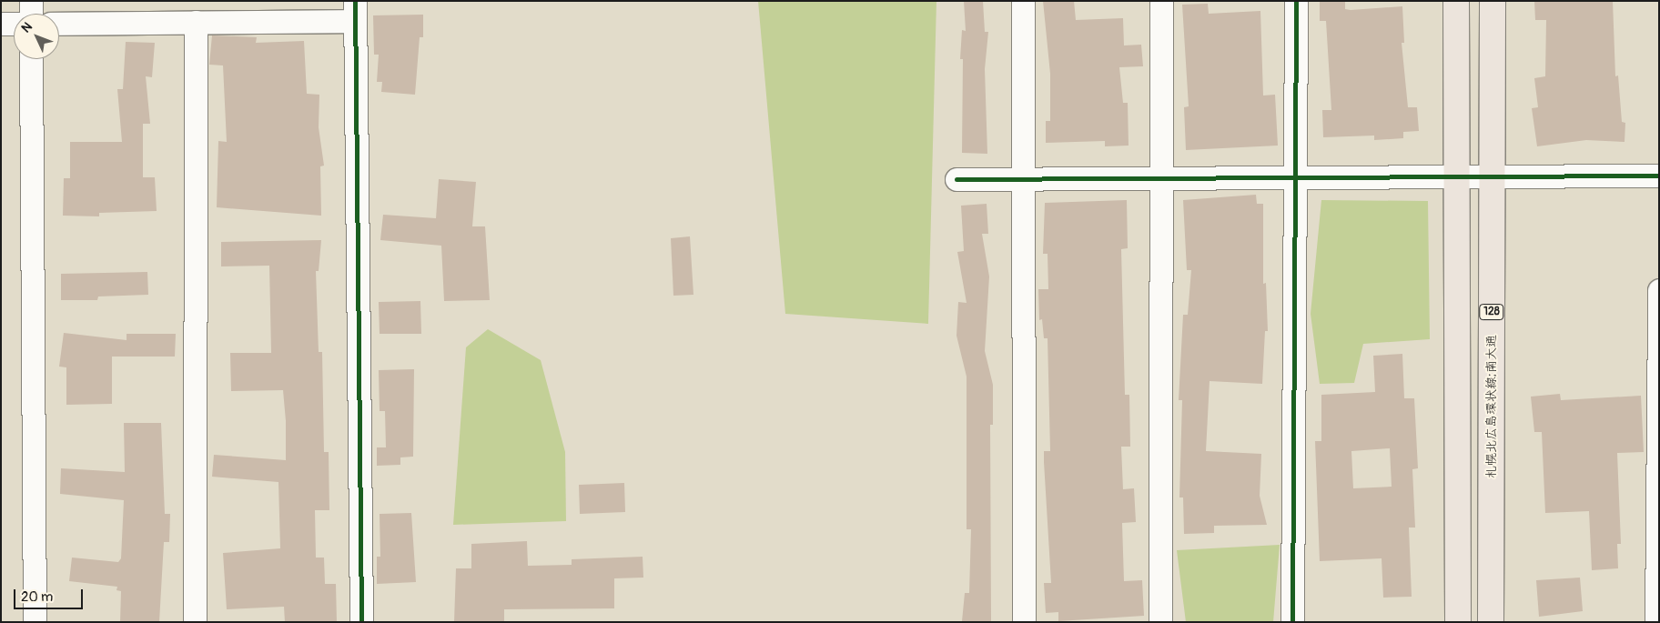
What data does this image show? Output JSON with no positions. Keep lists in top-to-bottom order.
{
  "streets": {
    "main road": ["128", "札幌北広島環状線;南大通"]
  },
  "scale_bar": "20 m",
  "north": "top left"
}
